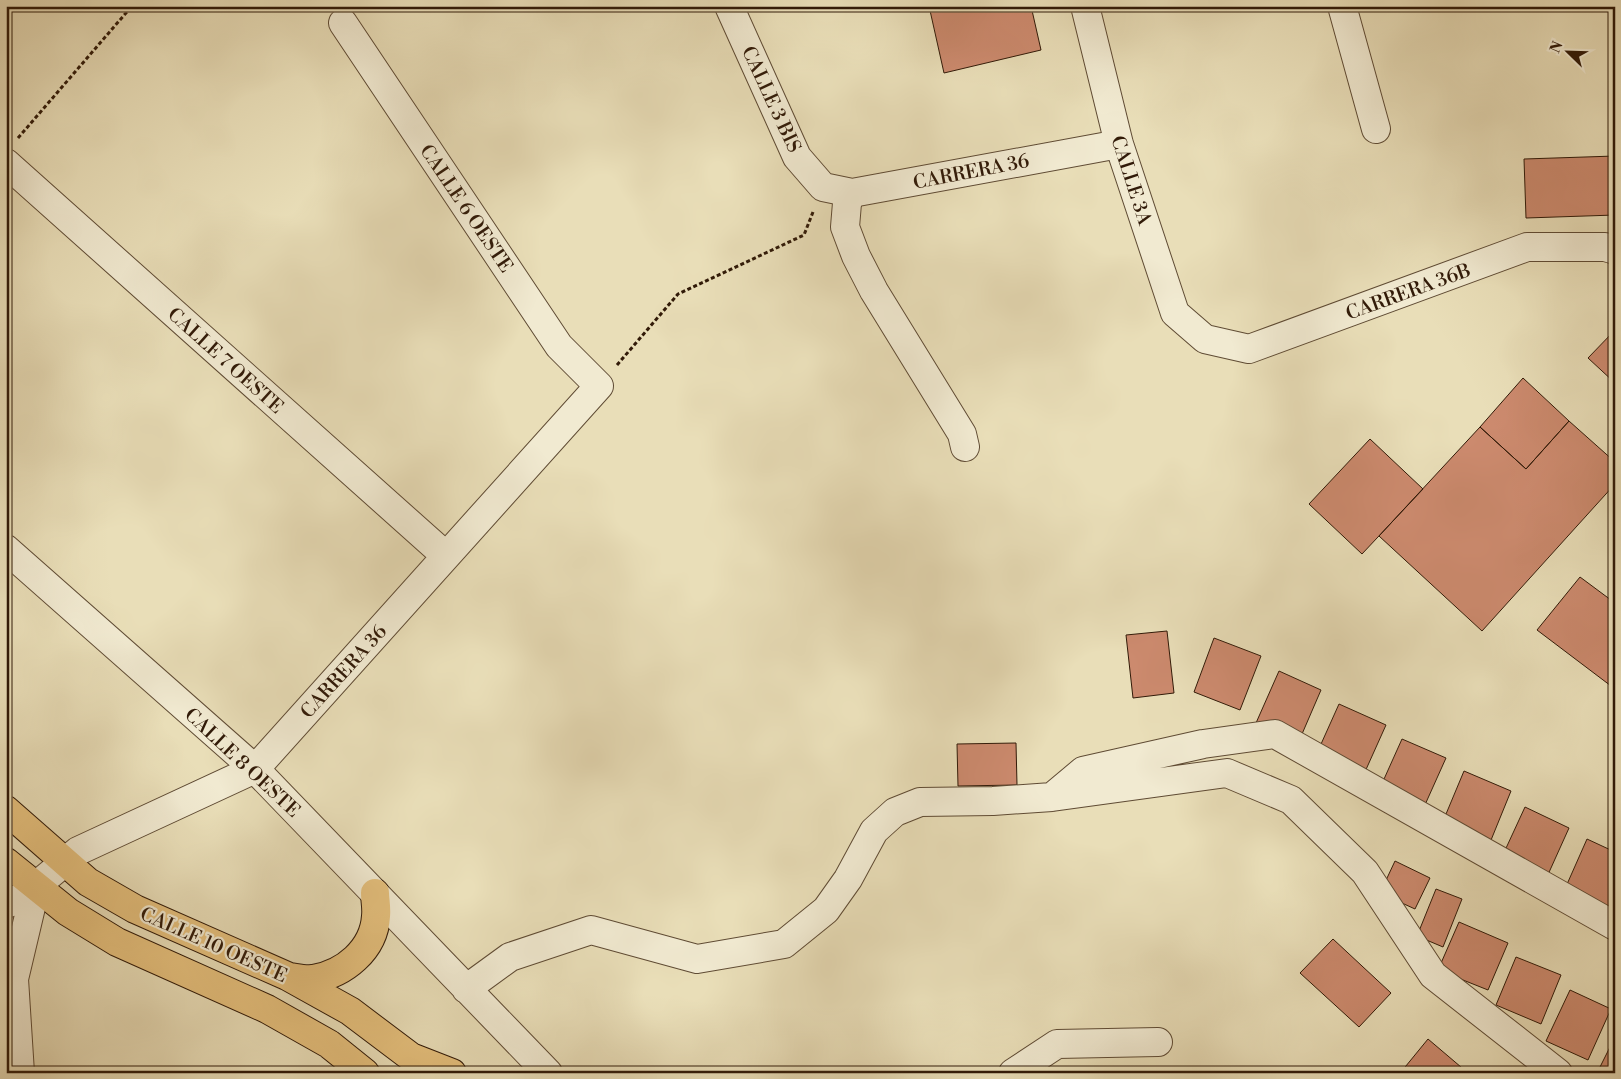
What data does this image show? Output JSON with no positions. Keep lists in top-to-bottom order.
{
  "streets": {
    "main road": ["CALLE 10 OESTE"],
    "street": [
      "CALLE 3 BIS",
      "CARRERA 36",
      "CALLE 3A",
      "CALLE 6 OESTE",
      "CARRERA 36B",
      "CALLE 7 OESTE",
      "CALLE 8 OESTE"
    ]
  },
  "crossings": [
    ["CALLE 3 BIS", "CARRERA 36"],
    ["CARRERA 36", "CALLE 3A"],
    ["CARRERA 36", "CALLE 6 OESTE"],
    ["CARRERA 36", "CALLE 7 OESTE"],
    ["CARRERA 36", "CALLE 8 OESTE"],
    ["CARRERA 36", "CALLE 10 OESTE"],
    ["CALLE 3A", "CARRERA 36B"]
  ],
  "north": "top left"
}
